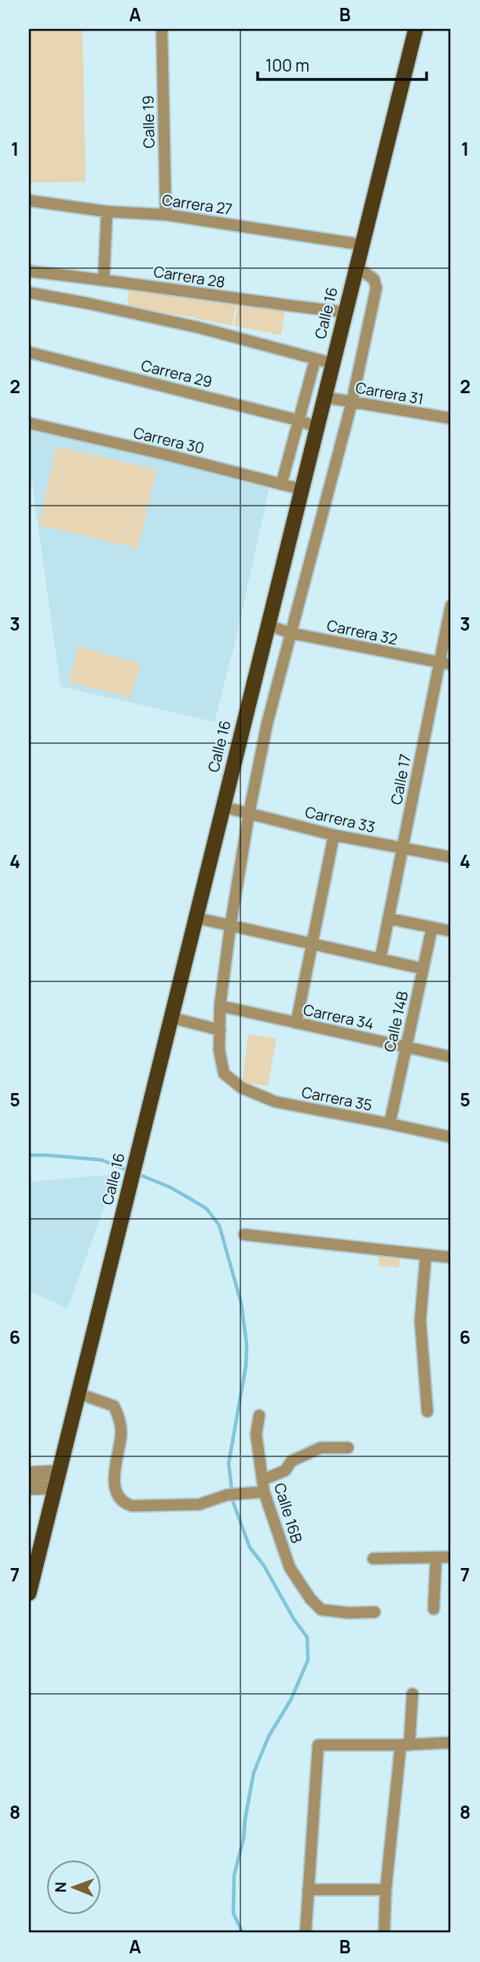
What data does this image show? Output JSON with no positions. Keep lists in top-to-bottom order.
{
  "streets": {
    "highway": ["Calle 16"],
    "street": [
      "Calle 19",
      "Carrera 27",
      "Carrera 28",
      "Carrera 29",
      "Carrera 31",
      "Carrera 30",
      "Carrera 32",
      "Calle 17",
      "Carrera 33",
      "Carrera 34",
      "Calle 14B",
      "Carrera 35",
      "Calle 16B"
    ]
  },
  "crossings": [
    ["Calle 19", "Carrera 27"],
    ["Carrera 27", "Calle 16"],
    ["Carrera 28", "Calle 16"],
    ["Calle 16", "Carrera 29"],
    ["Calle 16", "Carrera 31"],
    ["Calle 16", "Carrera 30"],
    ["Calle 16", "Carrera 32"],
    ["Calle 16", "Carrera 33"],
    ["Carrera 32", "Calle 17"],
    ["Calle 17", "Carrera 33"],
    ["Carrera 34", "Calle 14B"],
    ["Calle 14B", "Carrera 35"]
  ],
  "scale_bar": "100 m",
  "north": "left",
  "grid": {
    "columns": ["A", "B"],
    "rows": [
      "1",
      "2",
      "3",
      "4",
      "5",
      "6",
      "7",
      "8"
    ]
  }
}
